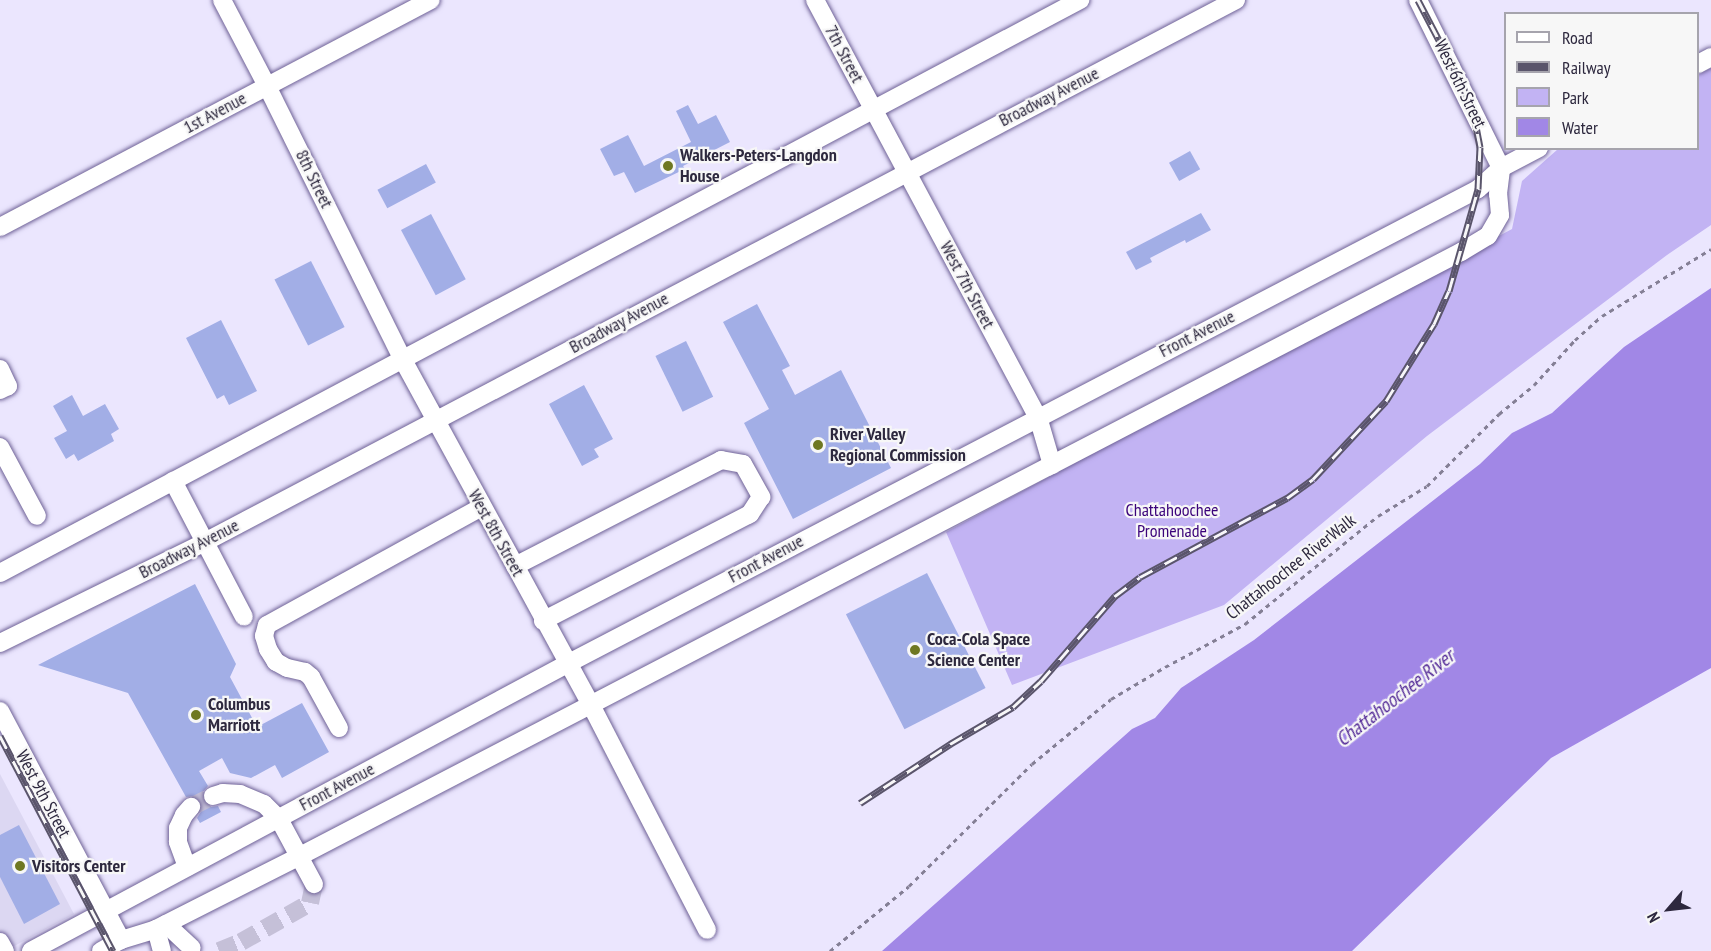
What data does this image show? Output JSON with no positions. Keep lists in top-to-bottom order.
{
  "streets": {
    "street": [
      "7th Street",
      "West 6th Street",
      "Broadway Avenue",
      "1st Avenue",
      "8th Street",
      "West 7th Street",
      "Front Avenue",
      "West 8th Street",
      "West 9th Street"
    ],
    "path": ["Chattahoochee RiverWalk"]
  },
  "crossings": [
    ["7th Street", "West 7th Street"],
    ["West 6th Street", "Front Avenue"],
    ["Broadway Avenue", "West 7th Street"],
    ["Broadway Avenue", "West 8th Street"],
    ["1st Avenue", "8th Street"],
    ["8th Street", "West 8th Street"],
    ["West 7th Street", "Front Avenue"],
    ["Front Avenue", "West 8th Street"],
    ["Front Avenue", "West 9th Street"]
  ],
  "water": ["Chattahoochee River"],
  "parks": ["Chattahoochee Promenade"],
  "places": [
    "Walkers-Peters-Langdon House",
    "River Valley Regional Commission",
    "Coca-Cola Space Science Center",
    "Columbus Marriott",
    "Visitors Center"
  ],
  "legend": [
    "Road",
    "Railway",
    "Park",
    "Water"
  ],
  "north": "bottom left"
}
